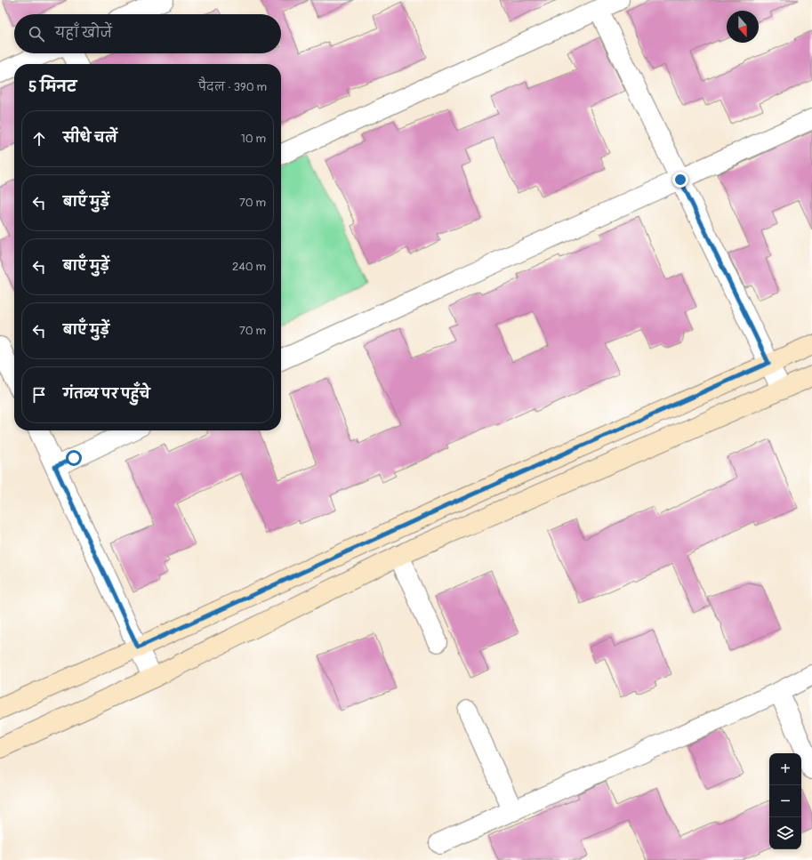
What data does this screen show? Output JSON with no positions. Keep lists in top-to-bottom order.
{
  "north": "bottom",
  "page": {
    "search": "यहाँ खोजें",
    "heading": ["5 मिनट", "पैदल · 390 m"],
    "list": [
      ["सीधे चलें", "10 m"],
      ["बाएँ मुड़ें", "70 m"],
      ["बाएँ मुड़ें", "240 m"],
      ["बाएँ मुड़ें", "70 m"],
      "गंतव्य पर पहुँचे"
    ],
    "map_buttons": ["+", "−"]
  }
}
